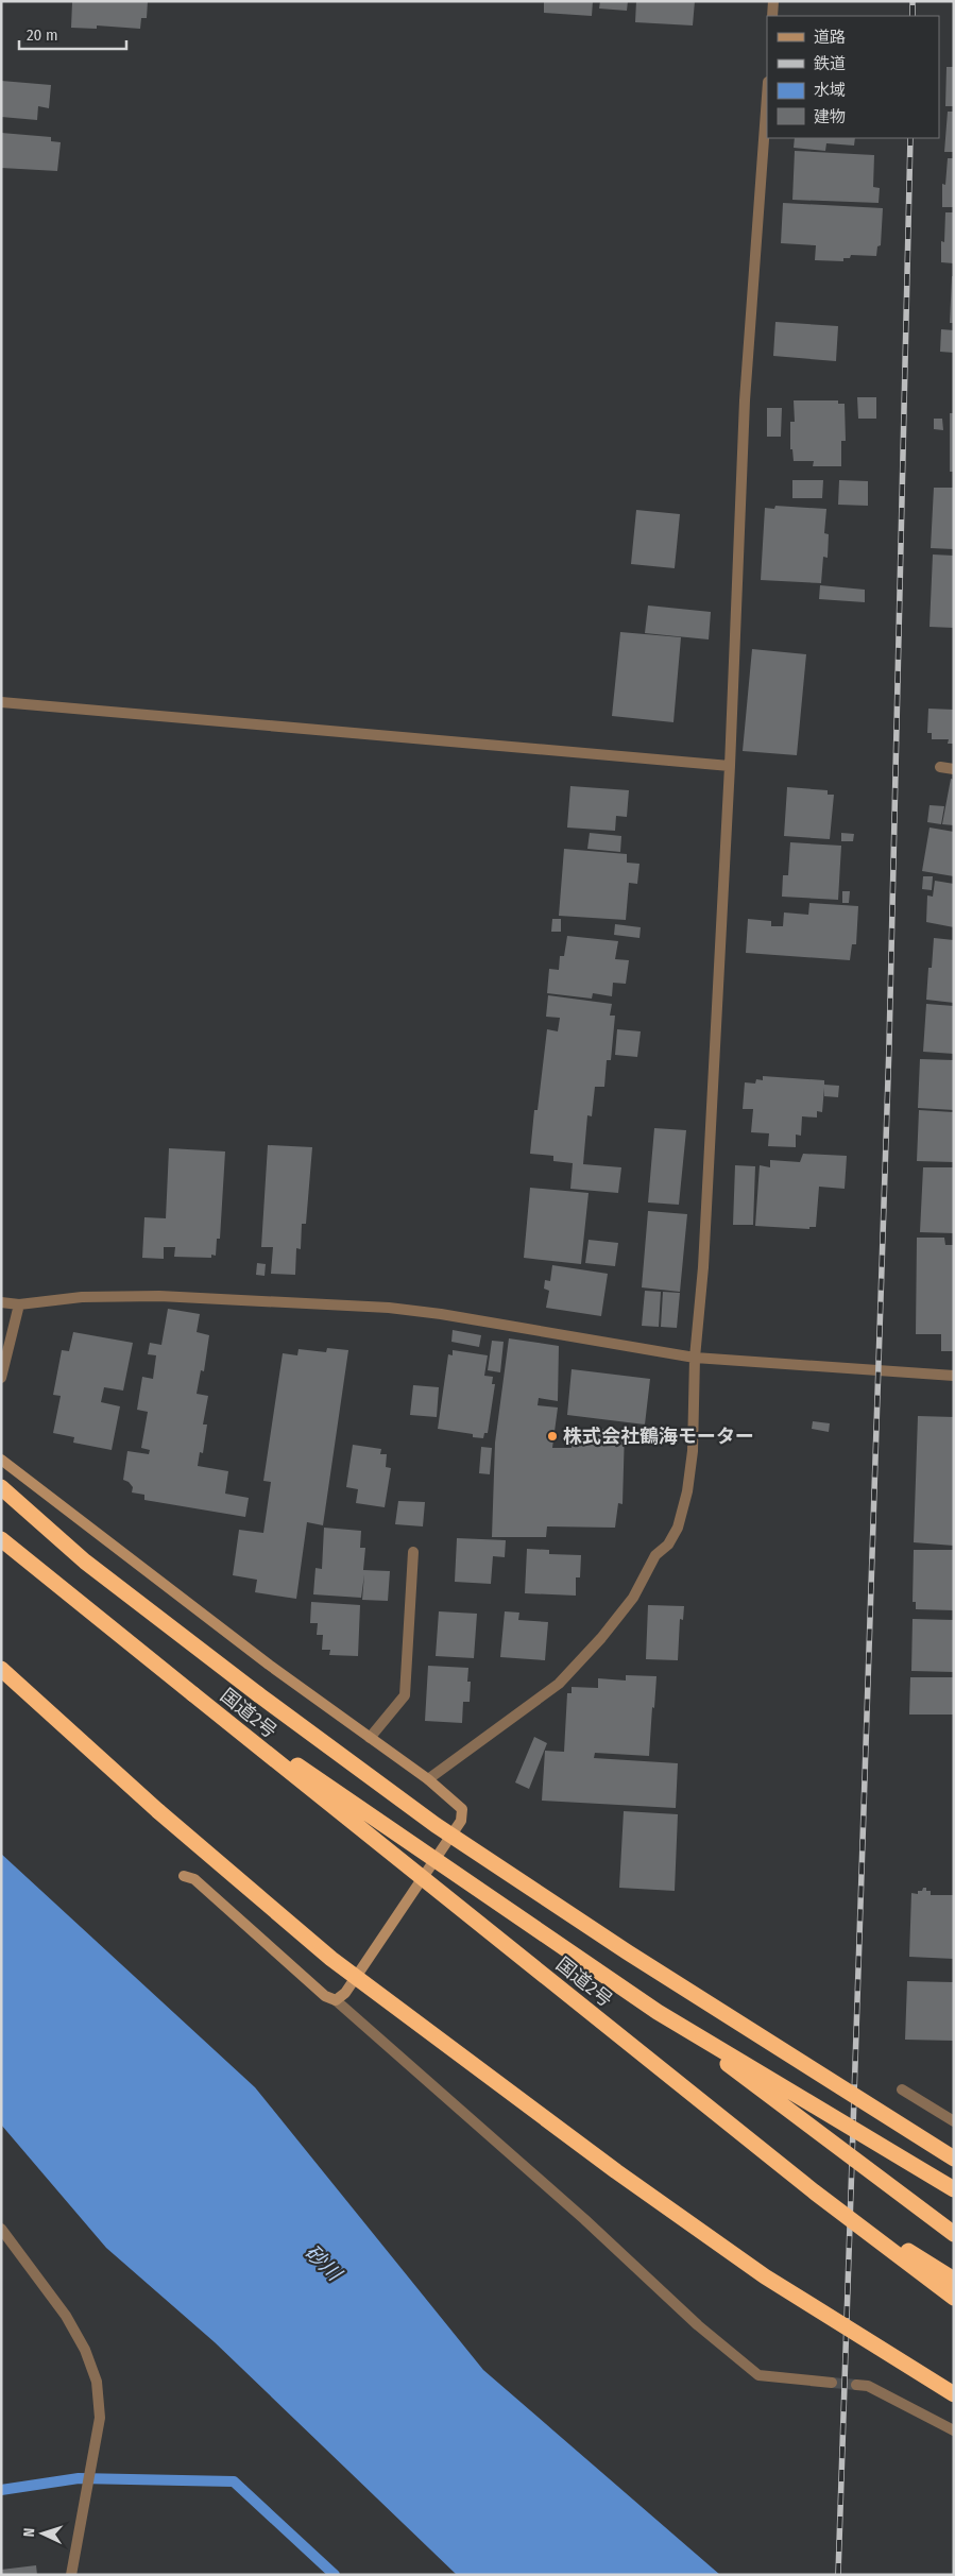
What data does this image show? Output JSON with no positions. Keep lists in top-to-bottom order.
{
  "streets": {
    "highway": ["国道2号"]
  },
  "water": ["砂川"],
  "places": ["株式会社鶴海モーター"],
  "legend": [
    "道路",
    "鉄道",
    "水域",
    "建物"
  ],
  "scale_bar": "20 m",
  "north": "left"
}
